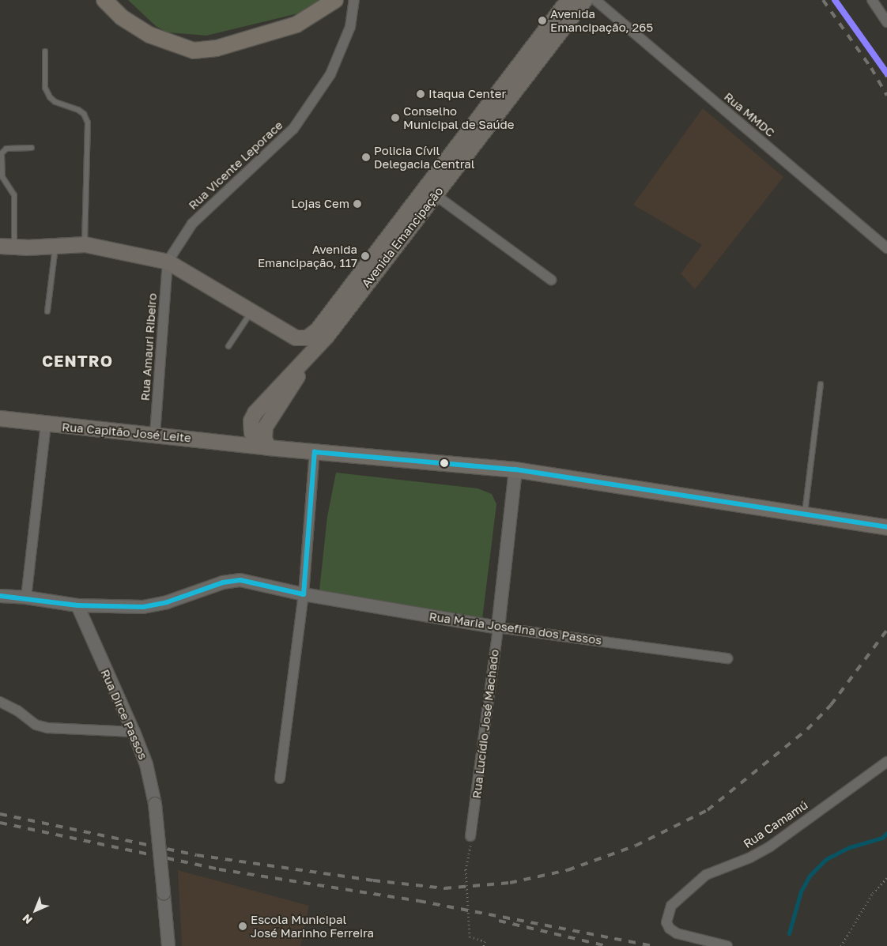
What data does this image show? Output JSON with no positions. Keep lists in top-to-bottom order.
{
  "streets": {
    "main road": ["Avenida Emancipação", "Rua Capitão José Leite"],
    "street": [
      "Rua MMDC",
      "Rua Vicente Leporace",
      "Rua Amauri Ribeiro",
      "Rua Maria Josefina dos Passos",
      "Rua Dirce Passos",
      "Rua Lucídio José Machado",
      "Rua Camamú"
    ]
  },
  "crossings": [
    ["Rua Vicente Leporace", "Rua Amauri Ribeiro"],
    ["Rua Amauri Ribeiro", "Rua Capitão José Leite"],
    ["Rua Capitão José Leite", "Rua Lucídio José Machado"],
    ["Rua Maria Josefina dos Passos", "Rua Dirce Passos"],
    ["Rua Maria Josefina dos Passos", "Rua Lucídio José Machado"]
  ],
  "districts": ["CENTRO"],
  "places": [
    "Avenida Emancipação, 265",
    "Itaqua Center",
    "Conselho Municipal de Saúde",
    "Policia Cívil Delegacia Central",
    "Lojas Cem",
    "Avenida Emancipação, 117",
    "Escola Municipal José Marinho Ferreira"
  ],
  "north": "bottom left"
}
